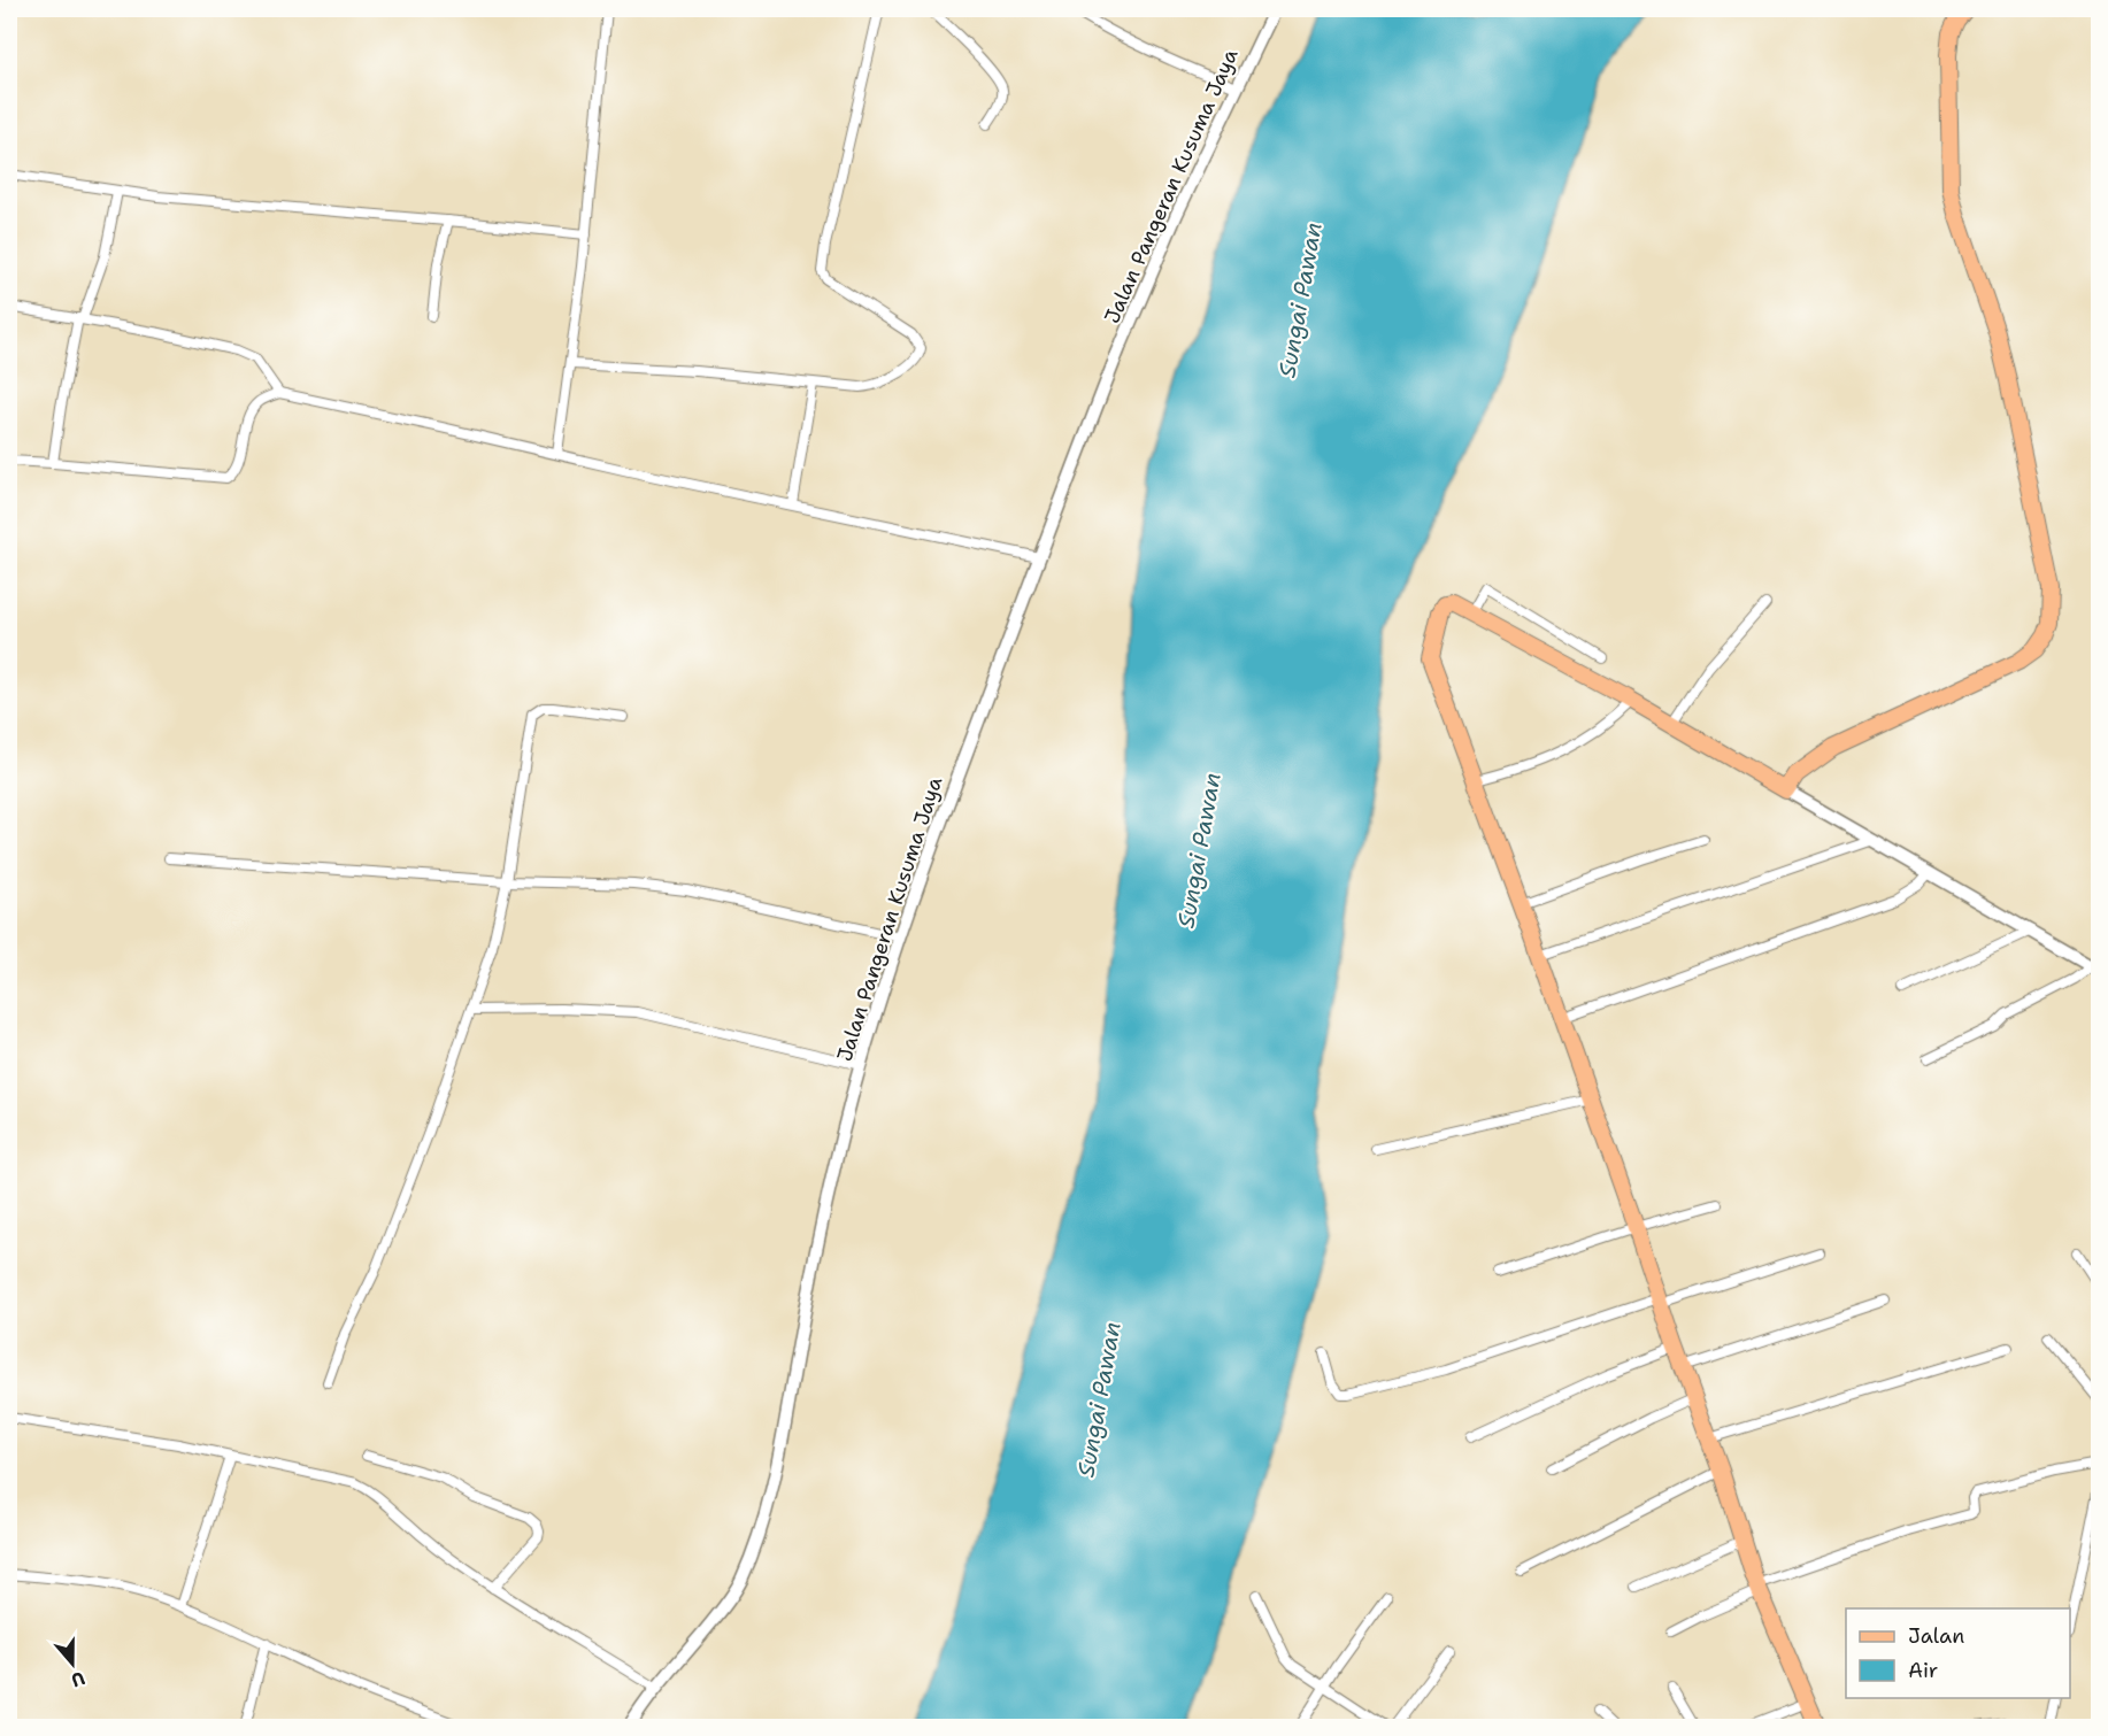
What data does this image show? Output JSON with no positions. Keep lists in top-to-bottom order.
{
  "streets": {
    "street": ["Jalan Pangeran Kusuma Jaya"]
  },
  "water": ["Sungai Pawan"],
  "legend": ["Jalan", "Air"],
  "north": "bottom"
}
